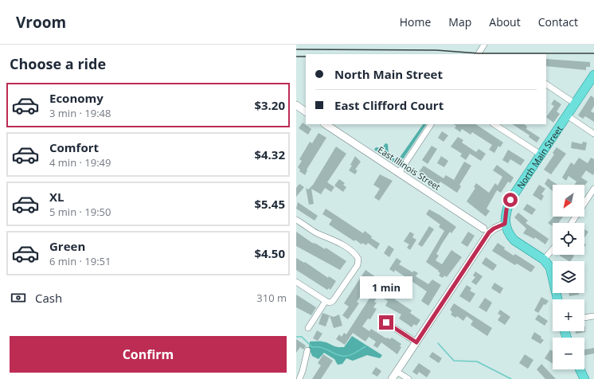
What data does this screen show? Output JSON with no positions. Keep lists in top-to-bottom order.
{
  "streets": {
    "main road": ["North Main Street"],
    "street": ["East Illinois Street"]
  },
  "north": "bottom left",
  "page": {
    "header": "Vroom",
    "nav": [
      "Home",
      "Map",
      "About",
      "Contact"
    ],
    "heading": "Choose a ride",
    "banner": ["North Main Street", "East Clifford Court"],
    "list": [
      {
        "name": "Economy",
        "note": "3 min · 19:48",
        "value": "$3.20"
      },
      {
        "name": "Comfort",
        "note": "4 min · 19:49",
        "value": "$4.32"
      },
      {
        "name": "XL",
        "note": "5 min · 19:50",
        "value": "$5.45"
      },
      {
        "name": "Green",
        "note": "6 min · 19:51",
        "value": "$4.50"
      }
    ],
    "map_buttons": ["+", "−"],
    "bubble": "1 min",
    "pay": ["Cash", "310 m"],
    "buttons": "Confirm"
  }
}
